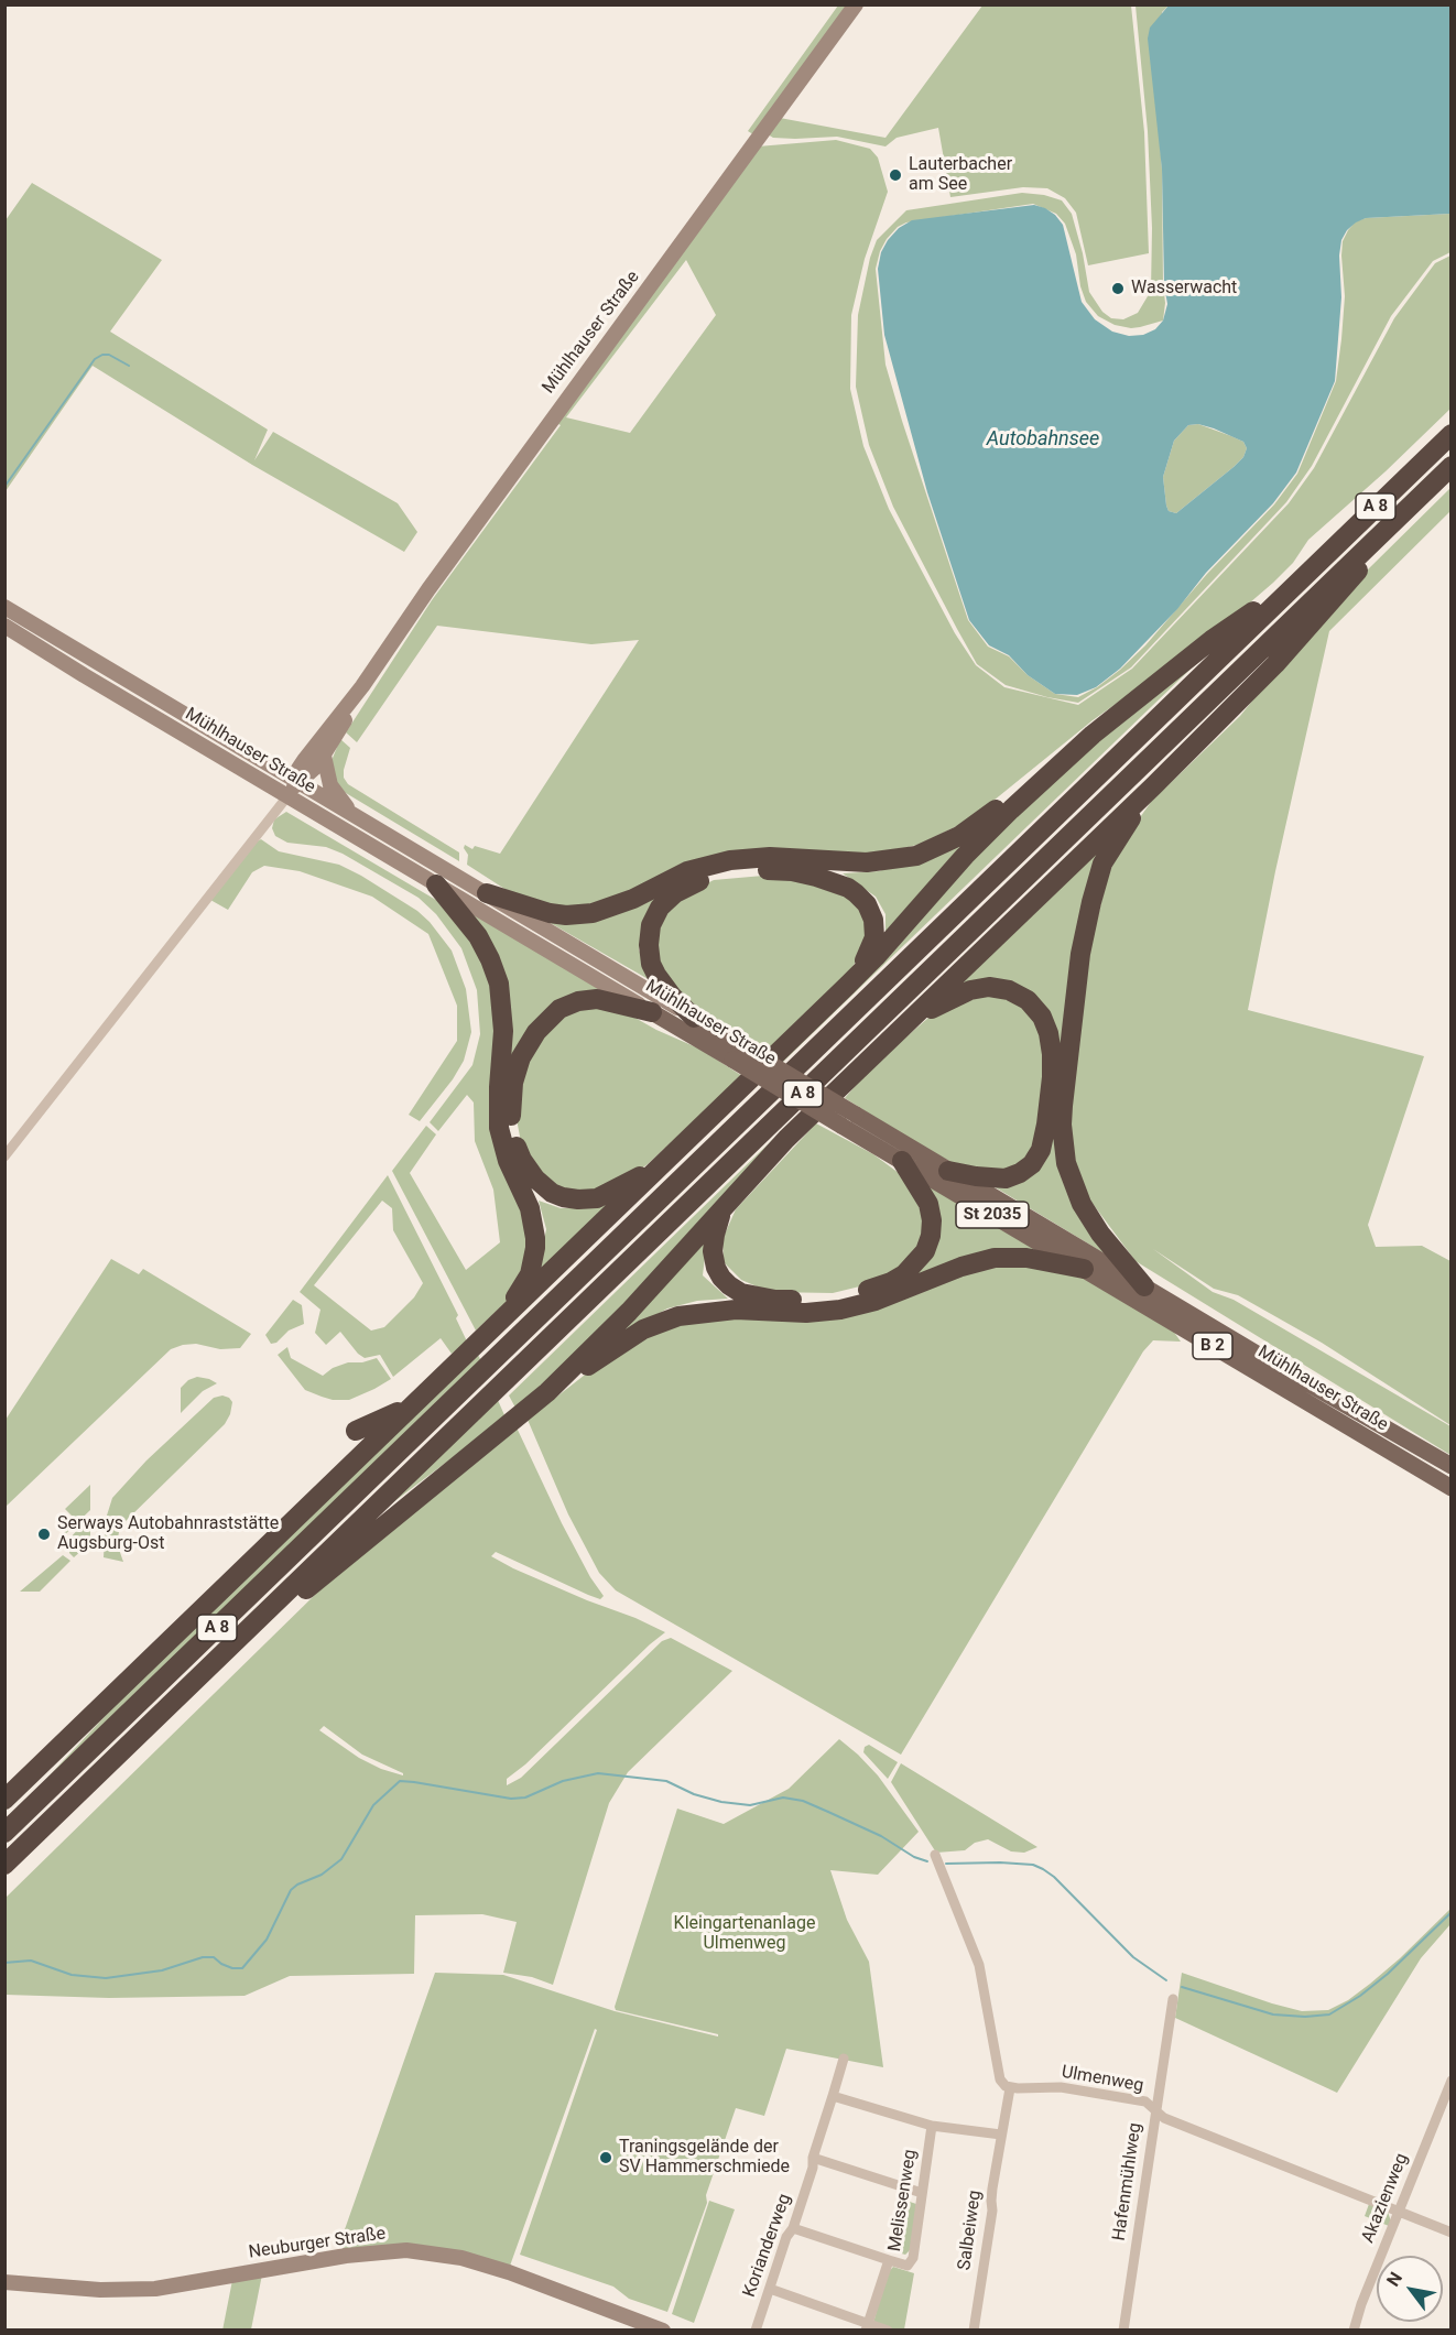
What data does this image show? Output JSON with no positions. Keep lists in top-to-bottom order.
{
  "streets": {
    "highway": ["A 8"],
    "main road": ["Mühlhauser Straße", "St 2035", "B 2"],
    "street": [
      "Ulmenweg",
      "Hafenmühlweg",
      "Akazienweg",
      "Melissenweg",
      "Salbeiweg",
      "Neuburger Straße",
      "Korianderweg"
    ]
  },
  "crossings": [
    ["Ulmenweg", "Hafenmühlweg"],
    ["Ulmenweg", "Akazienweg"],
    ["Ulmenweg", "Salbeiweg"]
  ],
  "water": ["Autobahnsee"],
  "parks": ["Kleingartenanlage Ulmenweg"],
  "places": [
    "Lauterbacher am See",
    "Wasserwacht",
    "Serways Autobahnraststätte Augsburg-Ost",
    "Traningsgelände der SV Hammerschmiede"
  ],
  "north": "top left"
}
